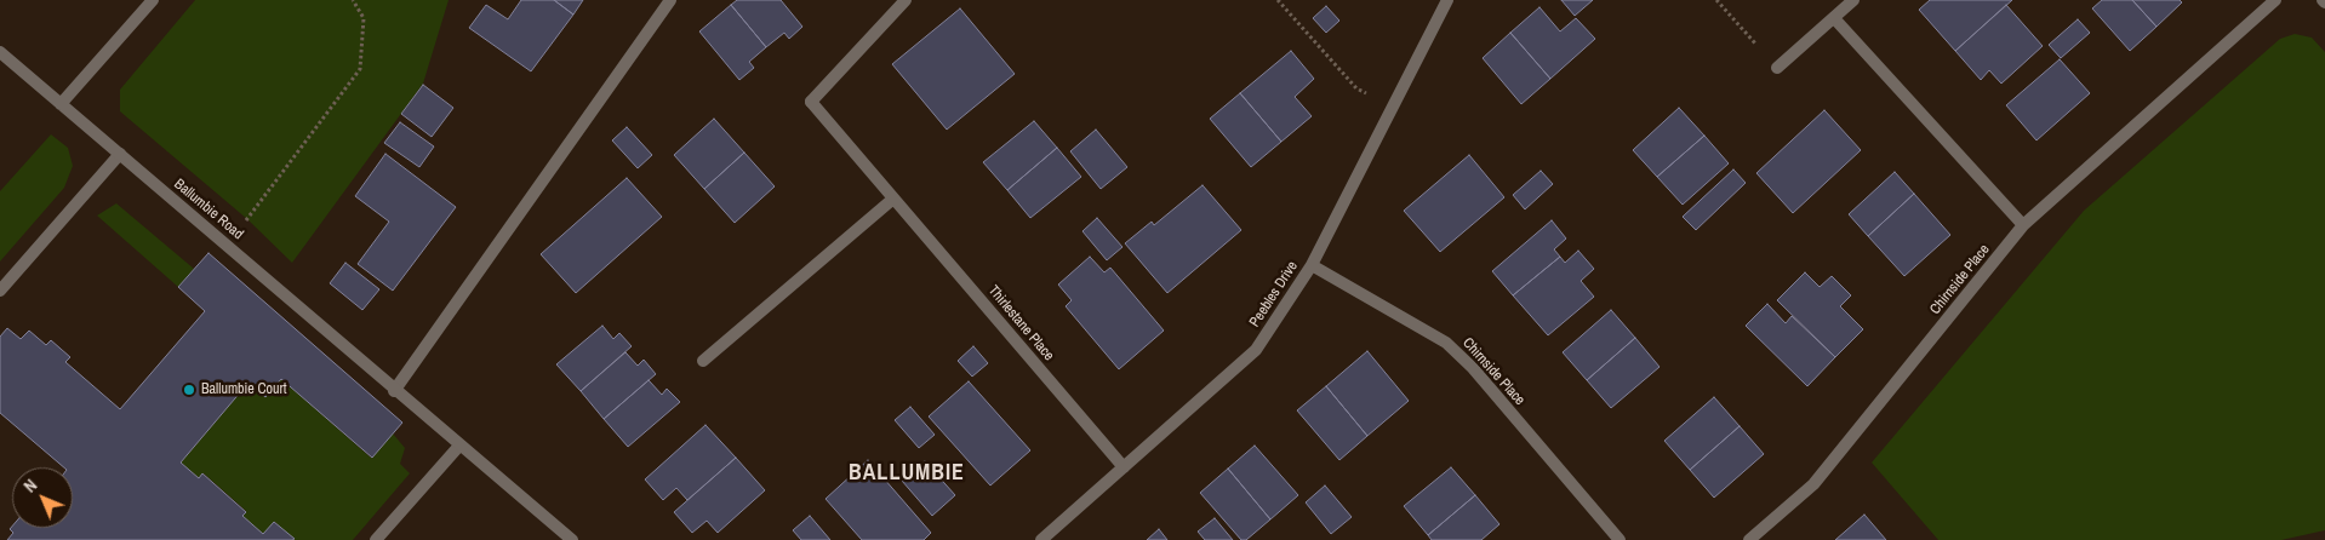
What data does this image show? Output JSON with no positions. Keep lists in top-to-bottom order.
{
  "streets": {
    "street": [
      "Ballumbie Road",
      "Chirnside Place",
      "Peebles Drive",
      "Thirlestane Place"
    ]
  },
  "crossings": [
    ["Chirnside Place", "Peebles Drive"],
    ["Peebles Drive", "Thirlestane Place"]
  ],
  "districts": ["BALLUMBIE"],
  "places": ["Ballumbie Court"],
  "north": "top left"
}
